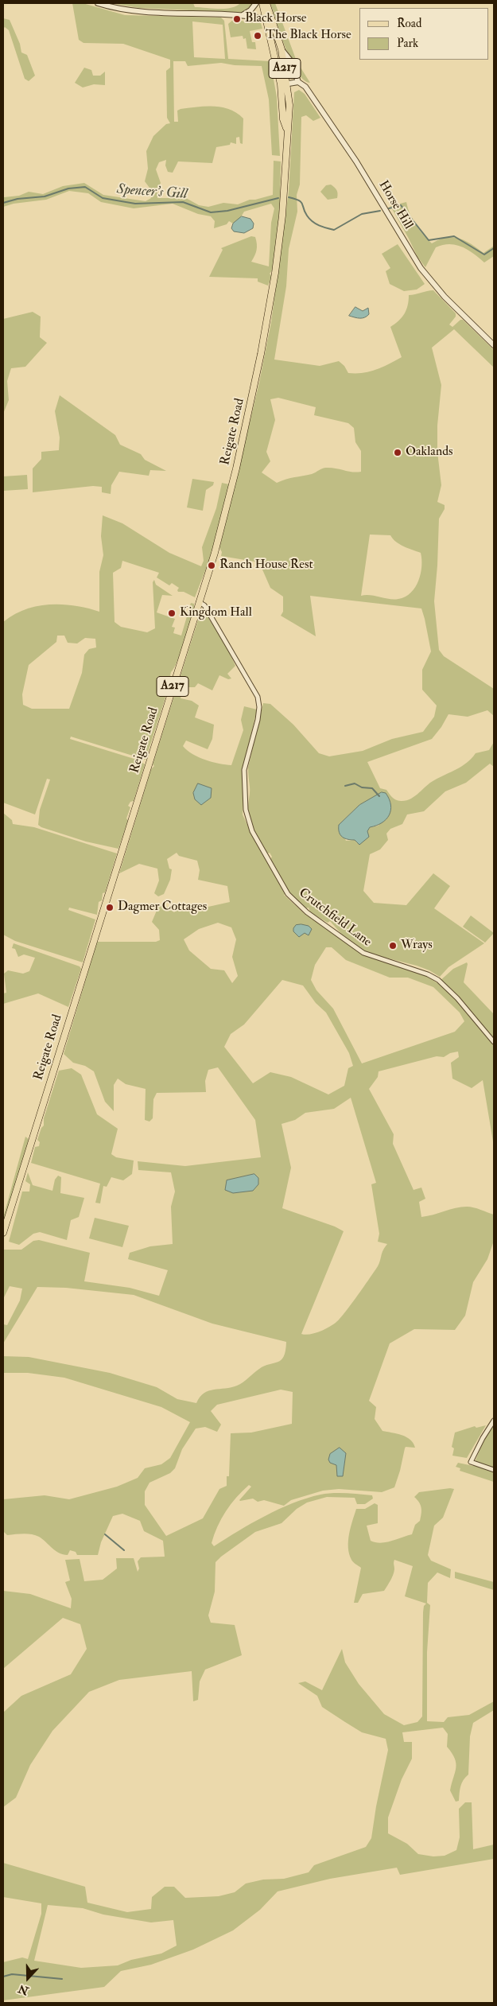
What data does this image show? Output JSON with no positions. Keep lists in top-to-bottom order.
{
  "streets": {
    "main road": ["A217", "Reigate Road"],
    "street": ["Horse Hill", "Crutchfield Lane"]
  },
  "crossings": [
    ["Reigate Road", "Crutchfield Lane"]
  ],
  "water": ["Spencer's Gill"],
  "places": [
    "Black Horse",
    "The Black Horse",
    "Oaklands",
    "Ranch House Rest",
    "Kingdom Hall",
    "Dagmer Cottages",
    "Wrays"
  ],
  "legend": ["Road", "Park"],
  "north": "bottom"
}
